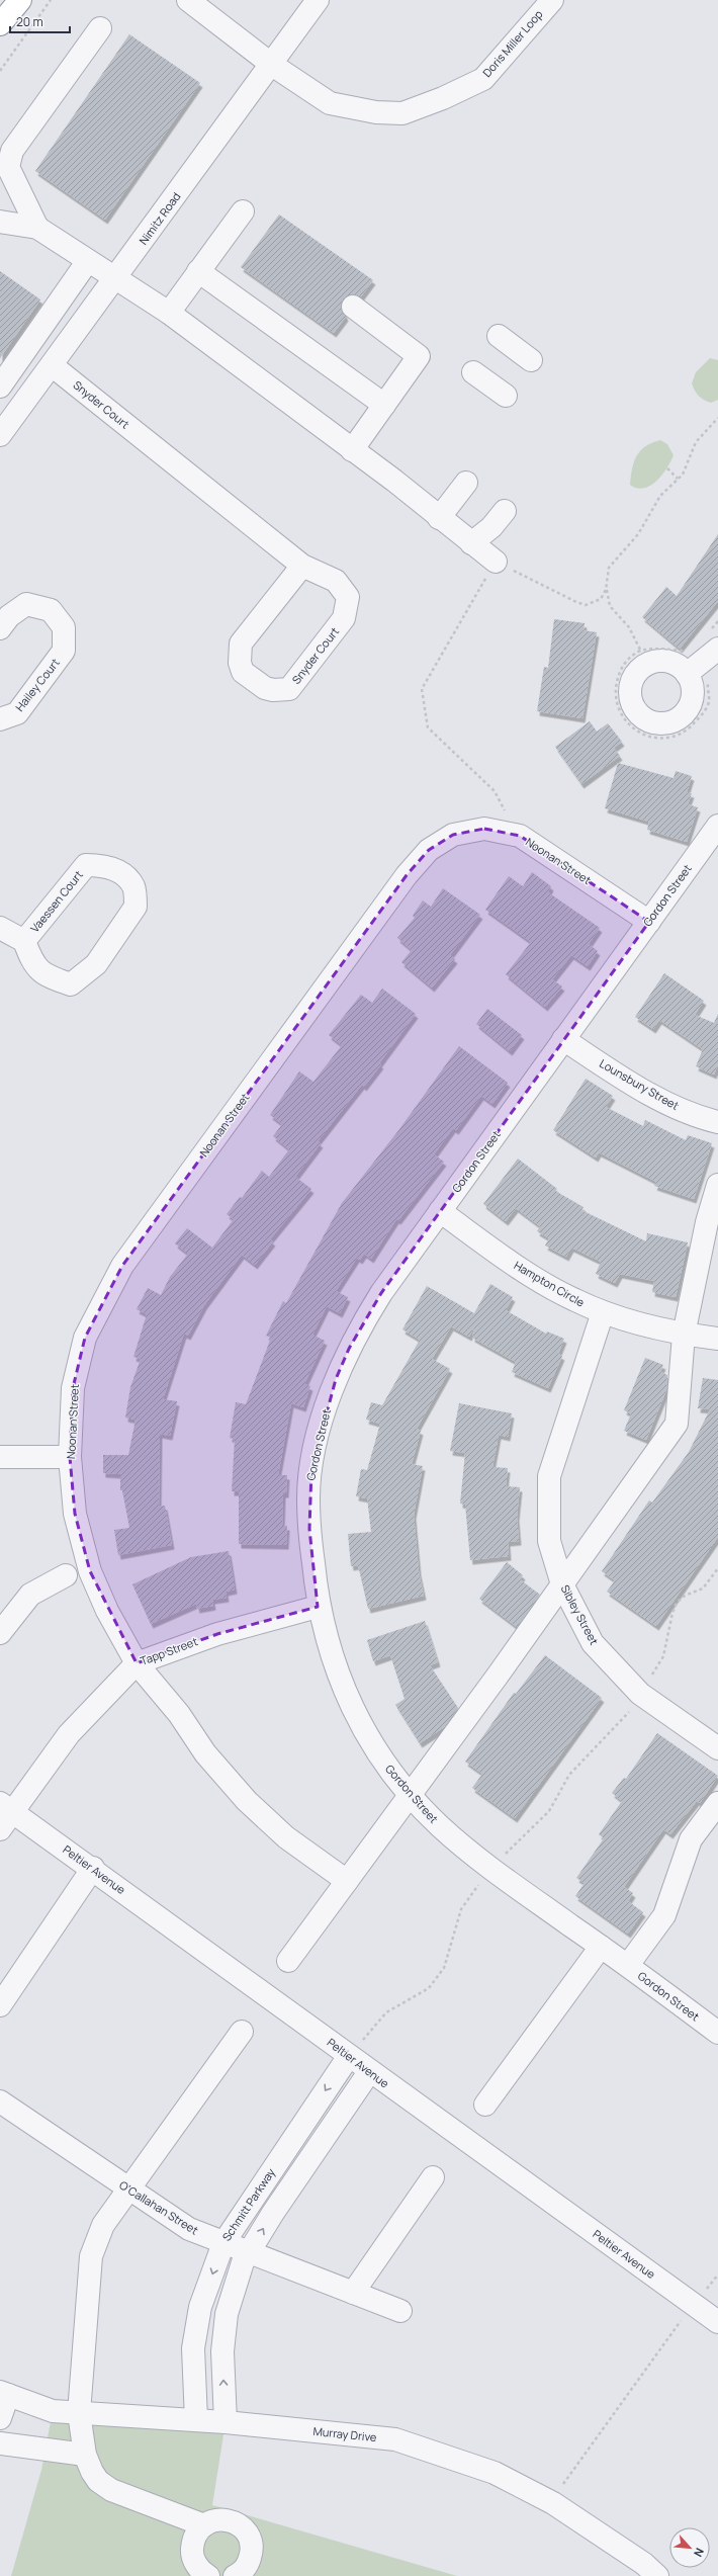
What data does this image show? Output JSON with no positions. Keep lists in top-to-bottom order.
{
  "streets": {
    "street": [
      "Doris Miller Loop",
      "Nimitz Road",
      "Snyder Court",
      "Hailey Court",
      "Noonan Street",
      "Gordon Street",
      "Vaessen Court",
      "Lounsbury Street",
      "Hampton Circle",
      "Sibley Street",
      "Tapp Street",
      "Peltier Avenue",
      "Schmitt Parkway",
      "O’Callahan Street",
      "Murray Drive"
    ]
  },
  "crossings": [
    ["Doris Miller Loop", "Nimitz Road"],
    ["Nimitz Road", "Snyder Court"],
    ["Noonan Street", "Gordon Street"],
    ["Noonan Street", "Tapp Street"],
    ["Gordon Street", "Lounsbury Street"],
    ["Gordon Street", "Hampton Circle"],
    ["Gordon Street", "Tapp Street"],
    ["Hampton Circle", "Sibley Street"],
    ["Tapp Street", "Peltier Avenue"],
    ["Peltier Avenue", "Schmitt Parkway"],
    ["Schmitt Parkway", "O’Callahan Street"],
    ["Schmitt Parkway", "Murray Drive"]
  ],
  "scale_bar": "20 m",
  "north": "bottom right"
}
